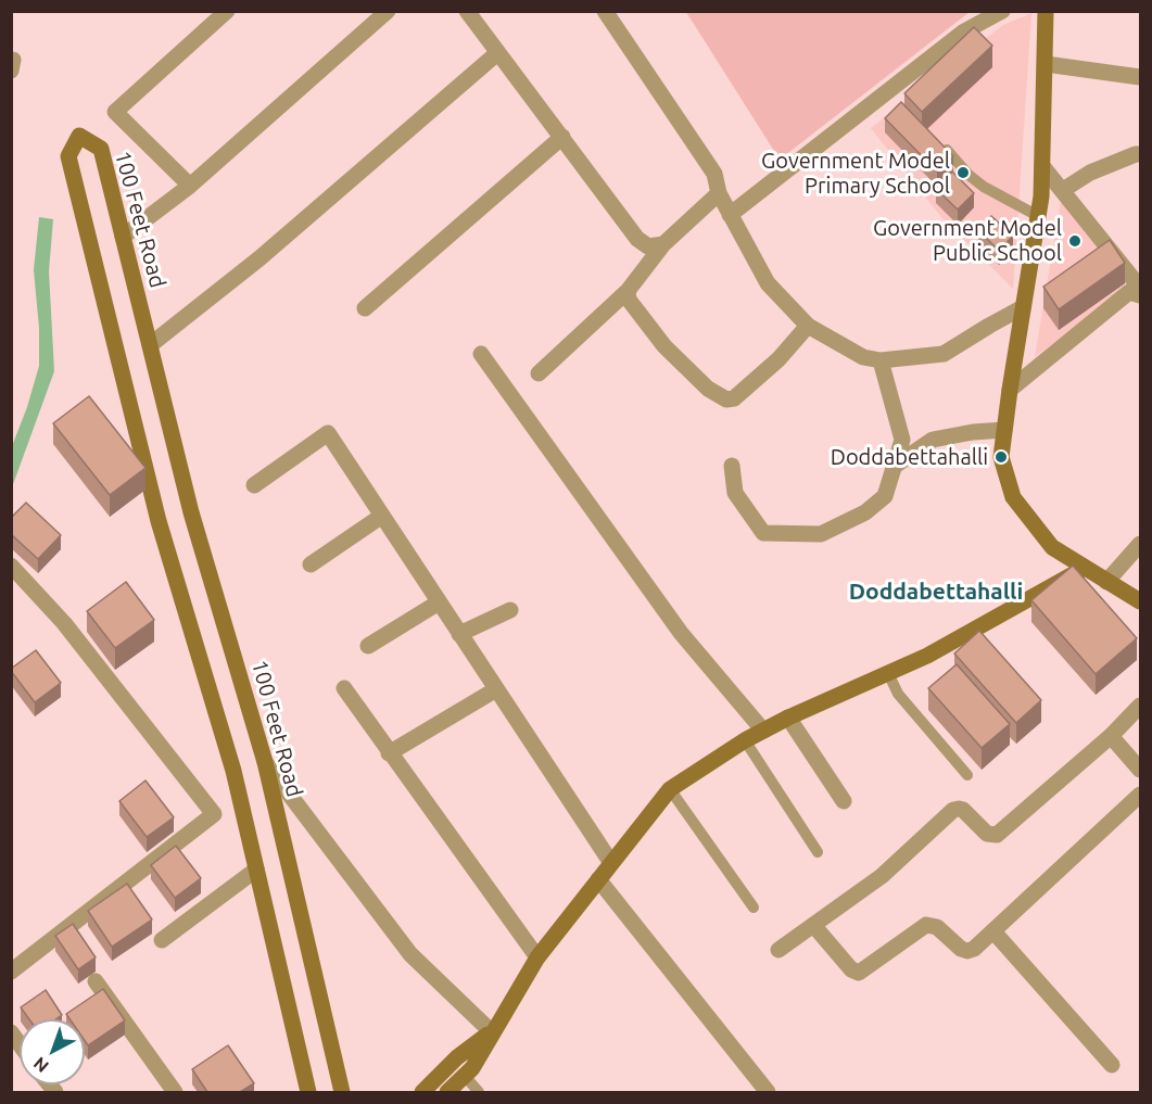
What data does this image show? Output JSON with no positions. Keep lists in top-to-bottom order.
{
  "streets": {
    "main road": ["100 Feet Road"]
  },
  "districts": ["Doddabettahalli"],
  "places": ["Government Model Primary School", "Government Model Public School", "Doddabettahalli"],
  "north": "bottom left"
}
